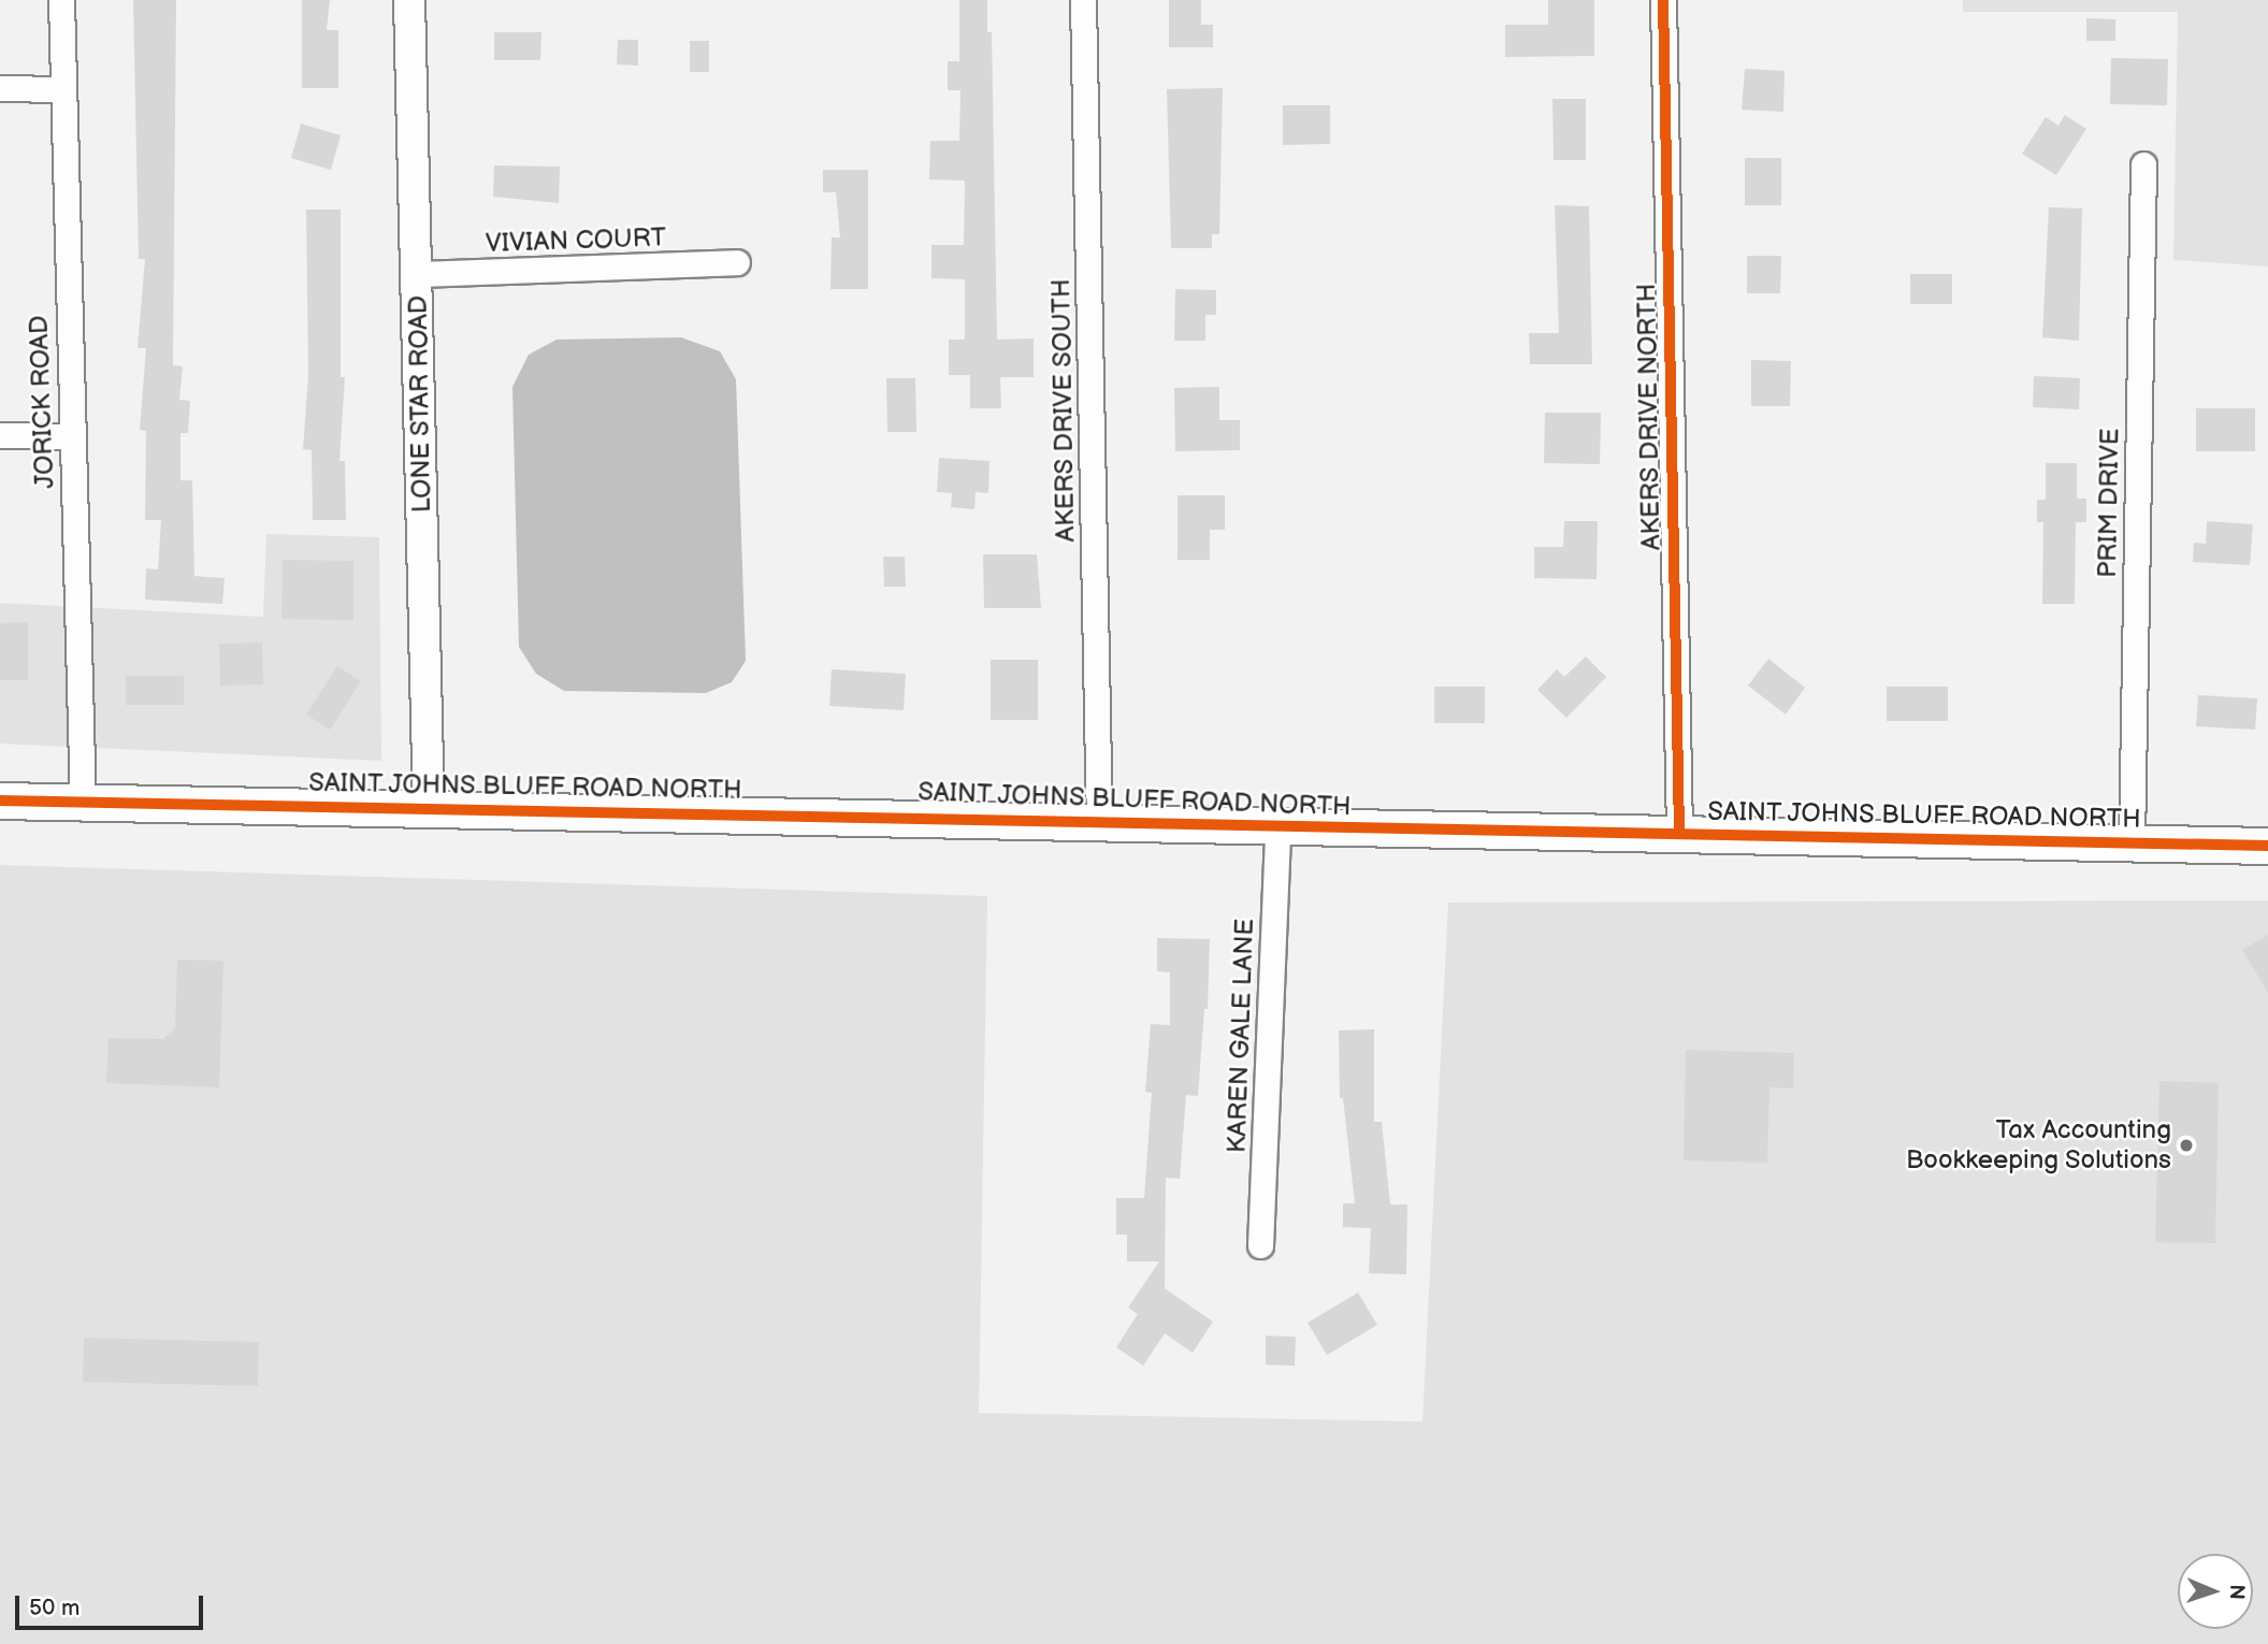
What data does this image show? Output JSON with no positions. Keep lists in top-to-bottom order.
{
  "streets": {
    "main road": ["SAINT JOHNS BLUFF ROAD NORTH"],
    "street": [
      "VIVIAN COURT",
      "JORICK ROAD",
      "LONE STAR ROAD",
      "AKERS DRIVE SOUTH",
      "AKERS DRIVE NORTH",
      "PRIM DRIVE",
      "KAREN GALE LANE"
    ]
  },
  "crossings": [
    ["VIVIAN COURT", "LONE STAR ROAD"],
    ["JORICK ROAD", "SAINT JOHNS BLUFF ROAD NORTH"],
    ["LONE STAR ROAD", "SAINT JOHNS BLUFF ROAD NORTH"],
    ["AKERS DRIVE SOUTH", "SAINT JOHNS BLUFF ROAD NORTH"],
    ["AKERS DRIVE NORTH", "SAINT JOHNS BLUFF ROAD NORTH"],
    ["PRIM DRIVE", "SAINT JOHNS BLUFF ROAD NORTH"],
    ["SAINT JOHNS BLUFF ROAD NORTH", "KAREN GALE LANE"]
  ],
  "places": ["Tax Accounting Bookkeeping Solutions"],
  "scale_bar": "50 m",
  "north": "right"
}
